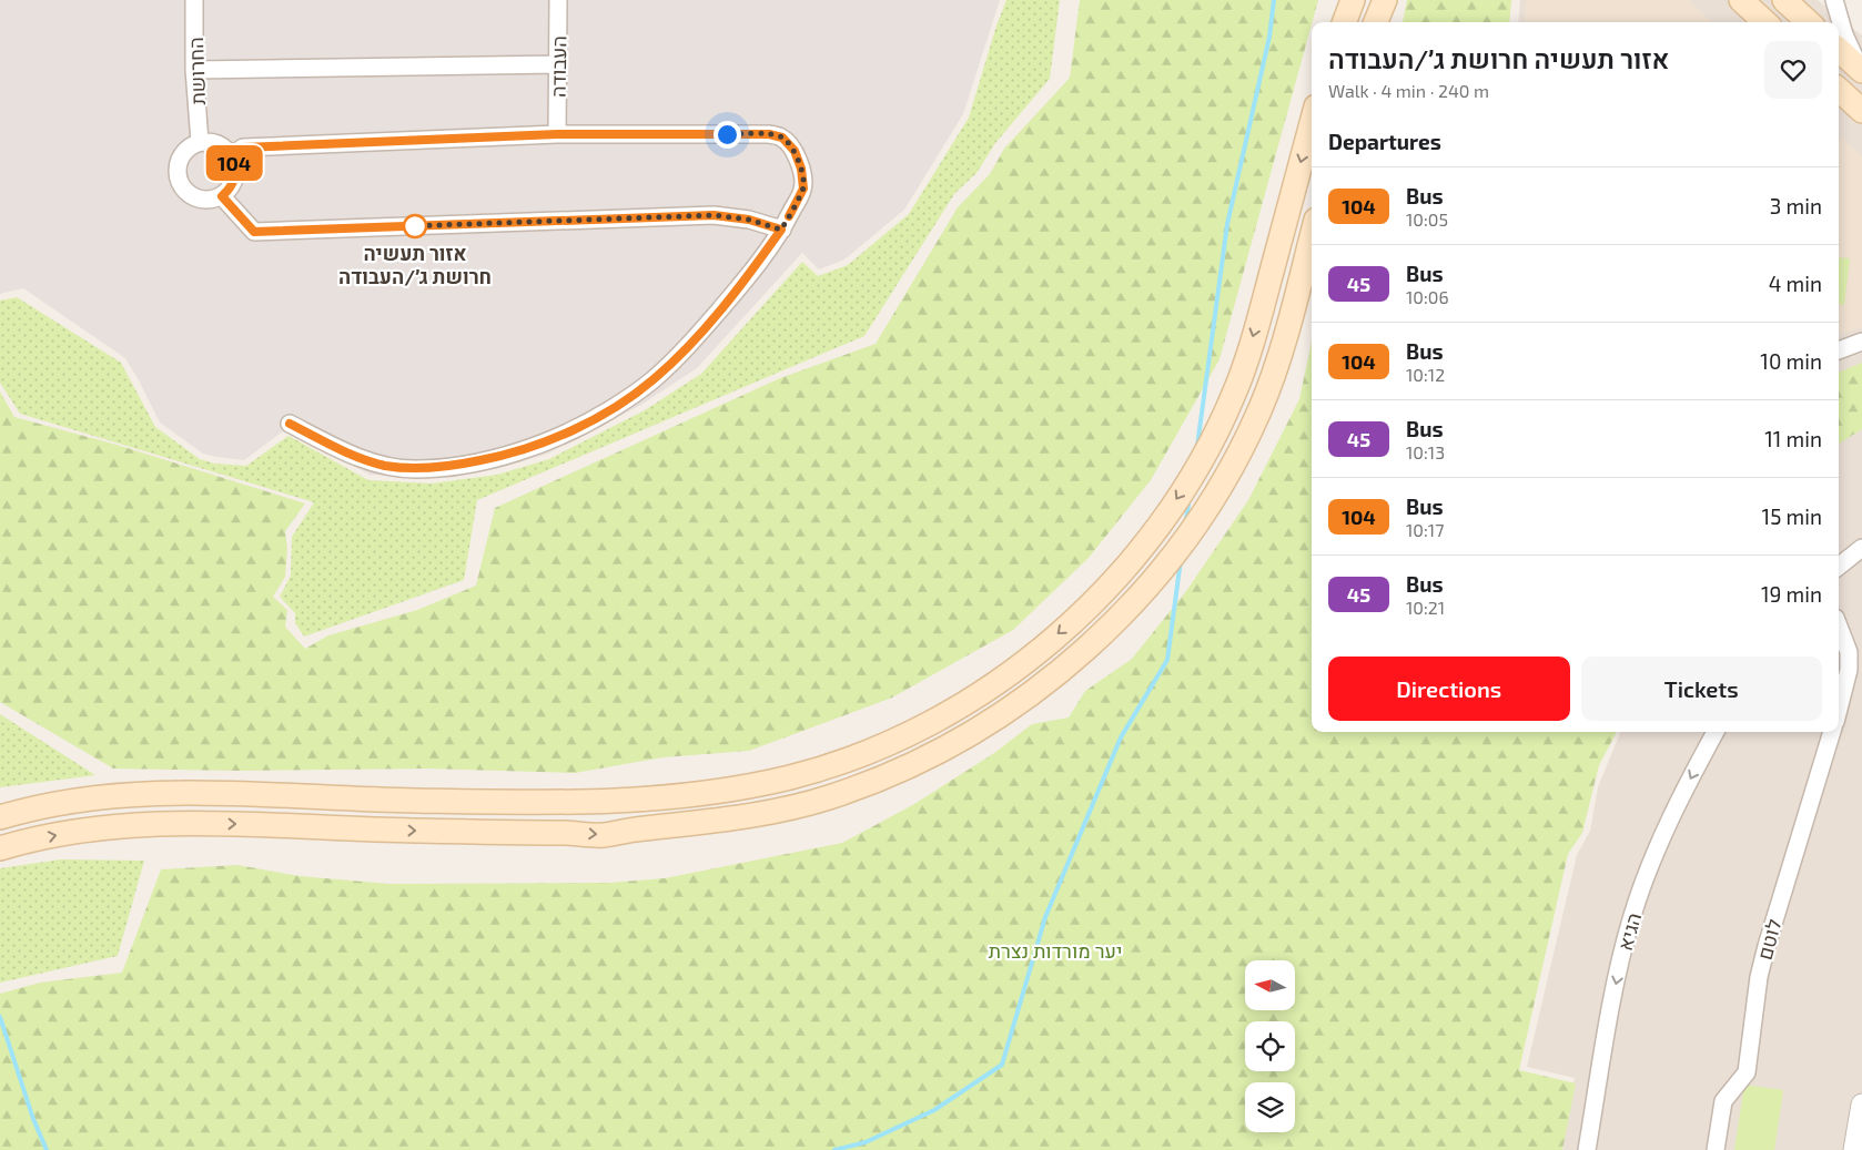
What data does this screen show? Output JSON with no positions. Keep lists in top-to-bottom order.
{
  "streets": {
    "street": [
      "העבודה",
      "החרושת",
      "הגיא",
      "לוטם"
    ]
  },
  "one_way": ["הגיא"],
  "parks": ["יער מורדות נצרת"],
  "places": ["אזור תעשיה חרושת ג׳/העבודה"],
  "lines": ["bus line 104"],
  "north": "left",
  "page": {
    "on_map": "104",
    "heading": [
      ["אזור תעשיה חרושת ג׳/העבודה", "Walk · 4 min · 240 m"],
      "Departures"
    ],
    "list": [
      {
        "mark": "104",
        "name": "Bus",
        "note": "10:05",
        "value": "3 min"
      },
      {
        "mark": "45",
        "name": "Bus",
        "note": "10:06",
        "value": "4 min"
      },
      {
        "mark": "104",
        "name": "Bus",
        "note": "10:12",
        "value": "10 min"
      },
      {
        "mark": "45",
        "name": "Bus",
        "note": "10:13",
        "value": "11 min"
      },
      {
        "mark": "104",
        "name": "Bus",
        "note": "10:17",
        "value": "15 min"
      },
      {
        "mark": "45",
        "name": "Bus",
        "note": "10:21",
        "value": "19 min"
      }
    ],
    "buttons": ["Directions", "Tickets"]
  }
}
